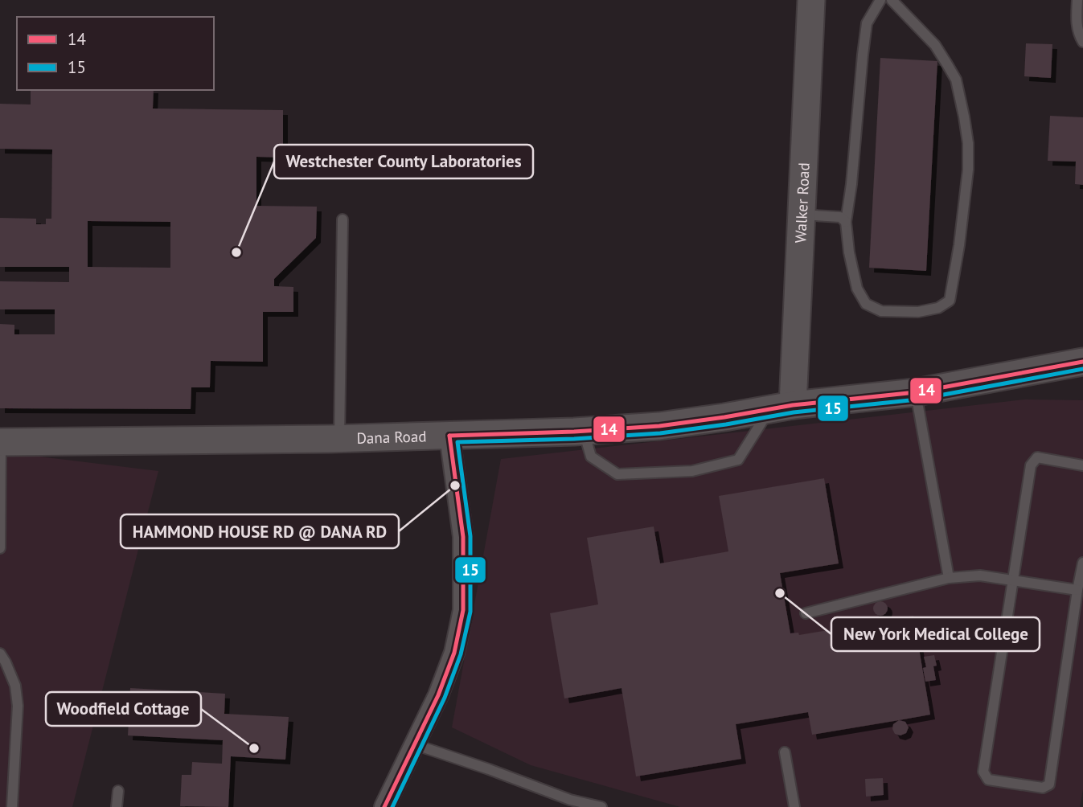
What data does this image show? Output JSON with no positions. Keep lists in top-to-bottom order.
{
  "streets": {
    "street": ["Walker Road", "Dana Road"]
  },
  "crossings": [
    ["Walker Road", "Dana Road"]
  ],
  "places": [
    "Westchester County Laboratories",
    "HAMMOND HOUSE RD @ DANA RD",
    "New York Medical College",
    "Woodfield Cottage"
  ],
  "lines": ["transit line 14", "transit line 15"],
  "legend": ["14", "15"]
}
